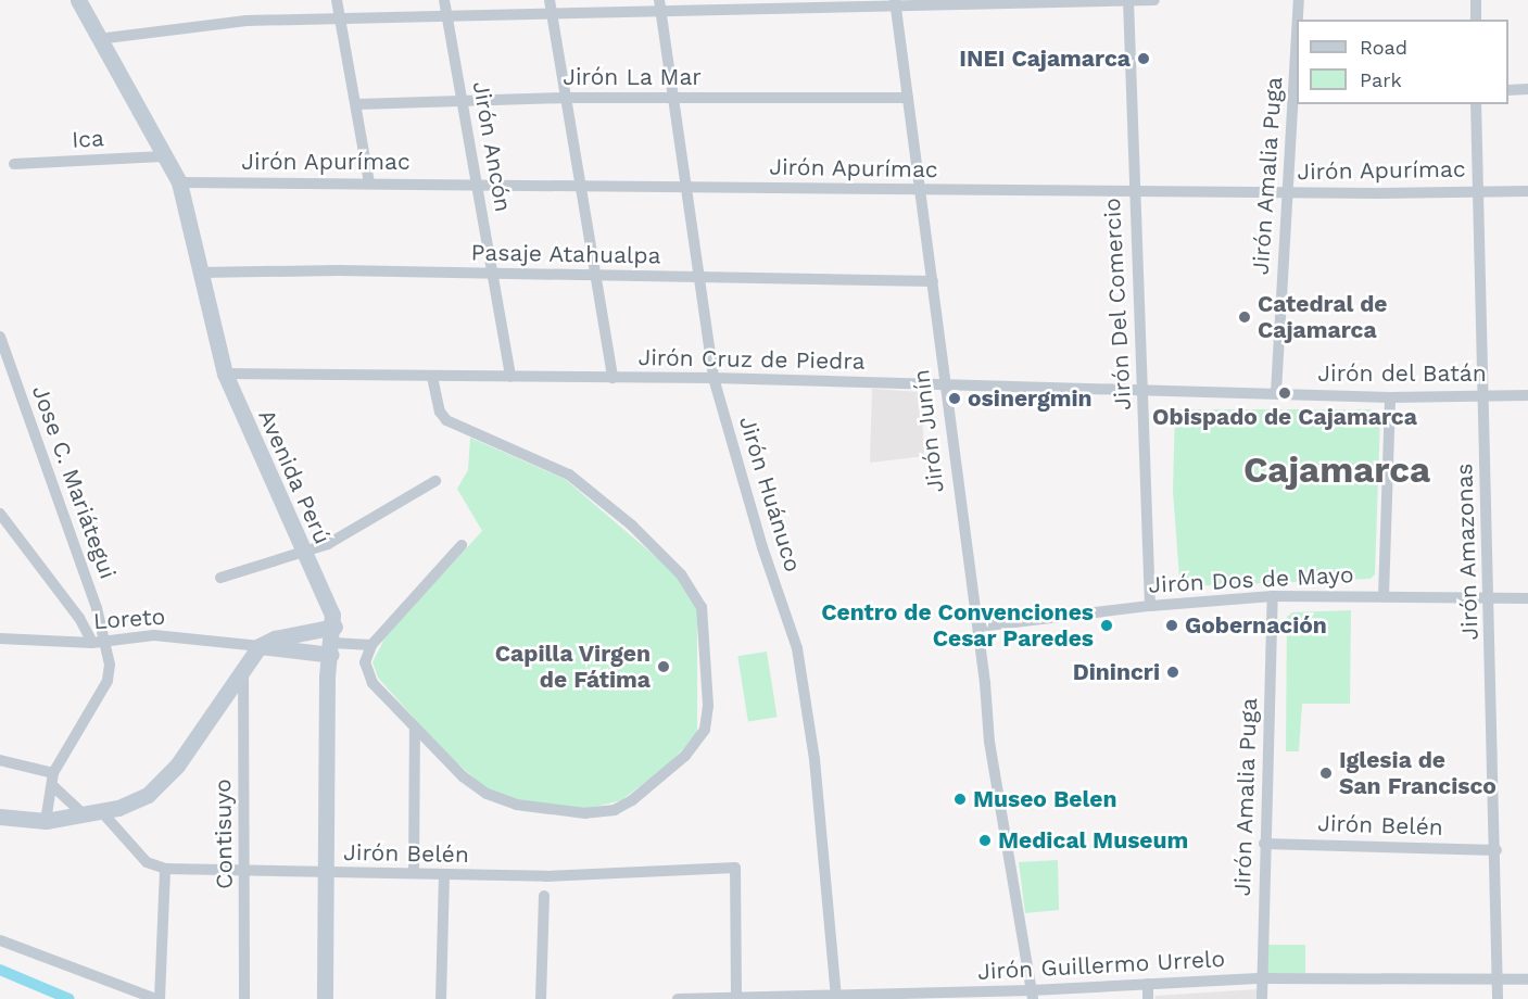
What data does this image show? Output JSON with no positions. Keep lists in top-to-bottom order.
{
  "streets": {
    "street": [
      "Jirón La Mar",
      "Ica",
      "Jirón Ancón",
      "Jirón Apurímac",
      "Jirón Amalia Puga",
      "Pasaje Atahualpa",
      "Jirón Del Comercio",
      "Jirón Cruz de Piedra",
      "Jirón del Batán",
      "Jirón Junín",
      "Avenida Perú",
      "Jose C. Mariátegui",
      "Jirón Huánuco",
      "Jirón Amazonas",
      "Jirón Dos de Mayo",
      "Loreto",
      "Jirón Belén",
      "Contisuyo",
      "Jirón Guillermo Urrelo"
    ]
  },
  "crossings": [
    ["Jirón La Mar", "Jirón Ancón"],
    ["Jirón La Mar", "Jirón Junín"],
    ["Jirón La Mar", "Jirón Huánuco"],
    ["Ica", "Avenida Perú"],
    ["Jirón Ancón", "Jirón Apurímac"],
    ["Jirón Ancón", "Pasaje Atahualpa"],
    ["Jirón Ancón", "Jirón Cruz de Piedra"],
    ["Jirón Apurímac", "Jirón Amalia Puga"],
    ["Jirón Apurímac", "Jirón Del Comercio"],
    ["Jirón Apurímac", "Jirón Junín"],
    ["Jirón Apurímac", "Avenida Perú"],
    ["Jirón Apurímac", "Jirón Huánuco"],
    ["Jirón Apurímac", "Jirón Amazonas"],
    ["Jirón Amalia Puga", "Jirón Cruz de Piedra"],
    ["Jirón Amalia Puga", "Jirón del Batán"],
    ["Jirón Amalia Puga", "Jirón Dos de Mayo"],
    ["Jirón Amalia Puga", "Jirón Belén"],
    ["Jirón Amalia Puga", "Jirón Guillermo Urrelo"],
    ["Pasaje Atahualpa", "Jirón Junín"],
    ["Pasaje Atahualpa", "Avenida Perú"],
    ["Pasaje Atahualpa", "Jirón Huánuco"],
    ["Jirón Del Comercio", "Jirón Cruz de Piedra"],
    ["Jirón Del Comercio", "Jirón Dos de Mayo"],
    ["Jirón Cruz de Piedra", "Jirón del Batán"],
    ["Jirón Cruz de Piedra", "Jirón Junín"],
    ["Jirón Cruz de Piedra", "Avenida Perú"],
    ["Jirón Cruz de Piedra", "Jirón Huánuco"],
    ["Jirón del Batán", "Jirón Amazonas"],
    ["Jirón Junín", "Jirón Dos de Mayo"],
    ["Jirón Junín", "Jirón Guillermo Urrelo"],
    ["Avenida Perú", "Jirón Belén"],
    ["Jose C. Mariátegui", "Loreto"],
    ["Jirón Huánuco", "Jirón Guillermo Urrelo"],
    ["Jirón Amazonas", "Jirón Dos de Mayo"],
    ["Jirón Amazonas", "Jirón Belén"],
    ["Jirón Amazonas", "Jirón Guillermo Urrelo"],
    ["Jirón Belén", "Contisuyo"],
    ["Jirón Belén", "Jirón Guillermo Urrelo"]
  ],
  "districts": ["Cajamarca"],
  "places": [
    "INEI Cajamarca",
    "Catedral de Cajamarca",
    "Obispado de Cajamarca",
    "osinergmin",
    "Centro de Convenciones Cesar Paredes",
    "Gobernación",
    "Capilla Virgen de Fátima",
    "Dinincri",
    "Iglesia de San Francisco",
    "Museo Belen",
    "Medical Museum"
  ],
  "legend": ["Road", "Park"]
}
